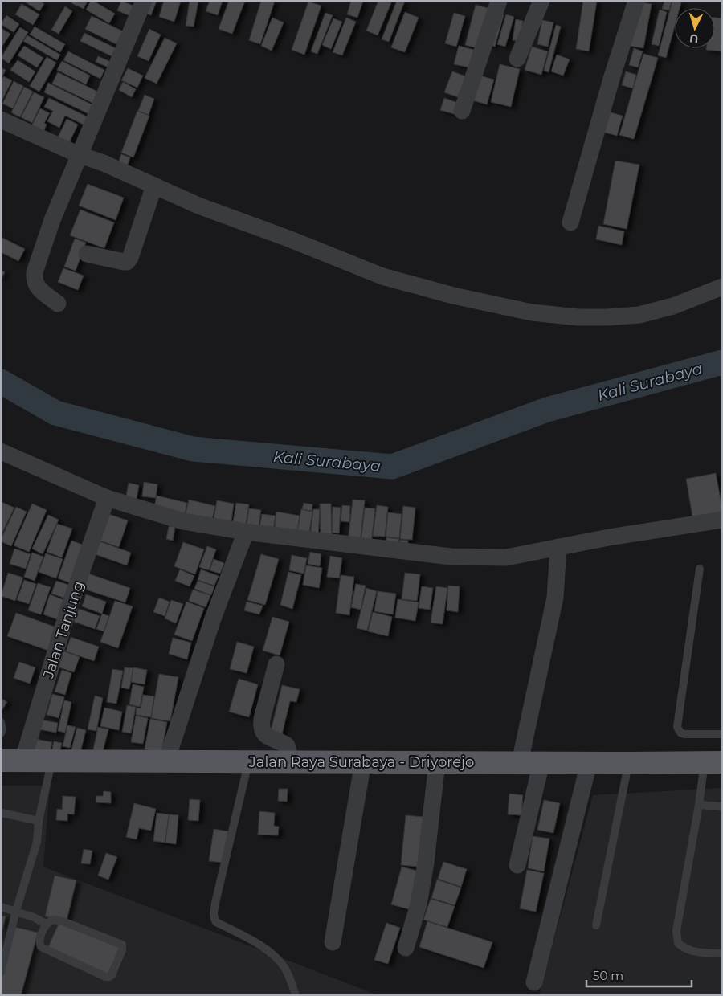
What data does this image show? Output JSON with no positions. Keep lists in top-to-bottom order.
{
  "streets": {
    "main road": ["Jalan Raya Surabaya - Driyorejo"],
    "street": ["Jalan Tanjung"]
  },
  "crossings": [
    ["Jalan Tanjung", "Jalan Raya Surabaya - Driyorejo"]
  ],
  "water": ["Kali Surabaya"],
  "scale_bar": "50 m",
  "north": "bottom"
}
